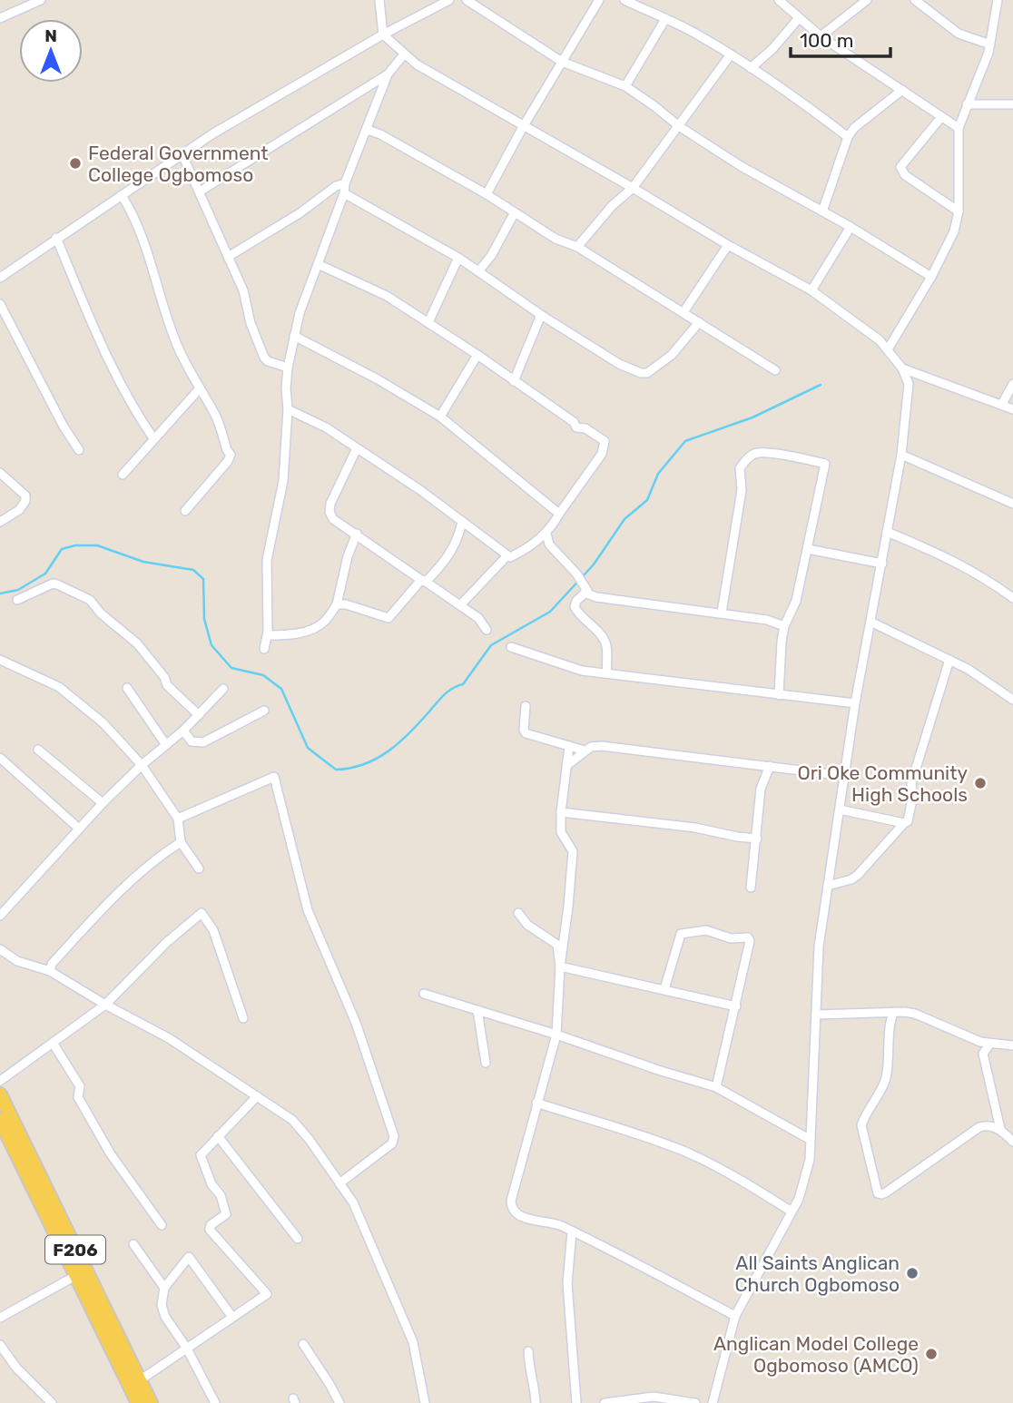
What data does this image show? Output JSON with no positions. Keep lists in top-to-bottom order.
{
  "streets": {
    "main road": ["F206"]
  },
  "places": [
    "Federal Government College Ogbomoso",
    "Ori Oke Community High Schools",
    "All Saints Anglican Church Ogbomoso",
    "Anglican Model College Ogbomoso (AMCO)"
  ],
  "scale_bar": "100 m",
  "north": "top"
}
